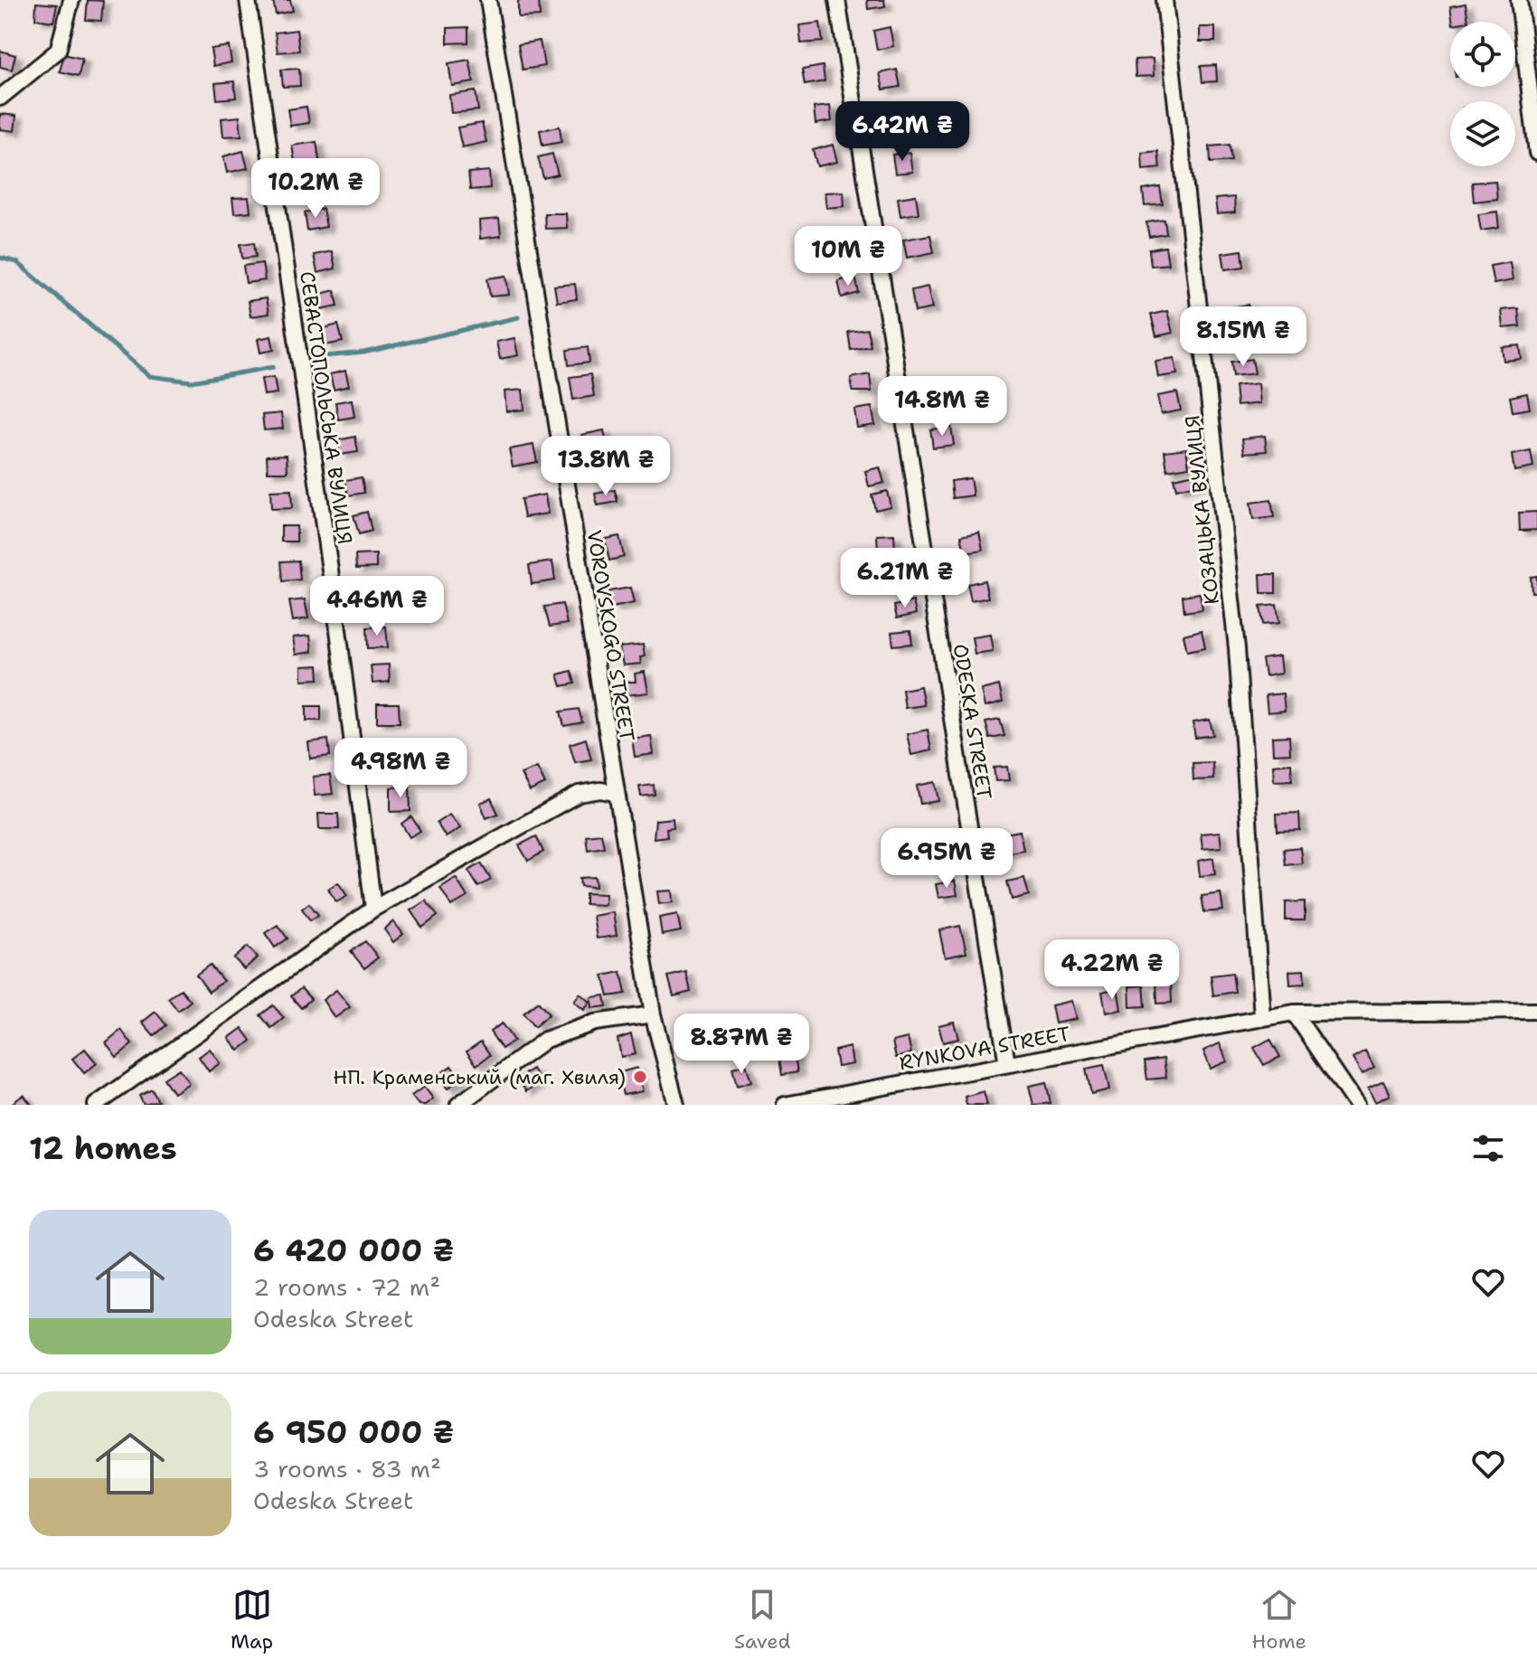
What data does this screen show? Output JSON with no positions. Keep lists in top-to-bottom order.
{
  "streets": {
    "street": [
      "СЕВАСТОПОЛЬСЬКА ВУЛИЦЯ",
      "КОЗАЦЬКА ВУЛИЦЯ",
      "VOROVSKOGO STREET",
      "ODESKA STREET",
      "RYNKOVA STREET"
    ]
  },
  "crossings": [
    ["КОЗАЦЬКА ВУЛИЦЯ", "RYNKOVA STREET"],
    ["ODESKA STREET", "RYNKOVA STREET"]
  ],
  "places": ["НП. Краменський (маг. Хвиля)"],
  "page": {
    "price": [
      "6.42M ₴",
      "10.2M ₴",
      "10M ₴",
      "8.15M ₴",
      "14.8M ₴",
      "13.8M ₴",
      "6.21M ₴",
      "4.46M ₴",
      "4.98M ₴",
      "6.95M ₴",
      "4.22M ₴",
      "8.87M ₴"
    ],
    "heading": "12 homes",
    "list": [
      {
        "name": "6 420 000 ₴",
        "note": "2 rooms · 72 m² · Odeska Street"
      },
      {
        "name": "6 950 000 ₴",
        "note": "3 rooms · 83 m² · Odeska Street"
      }
    ],
    "tabs": ["Map", "Saved", "Home"]
  }
}
